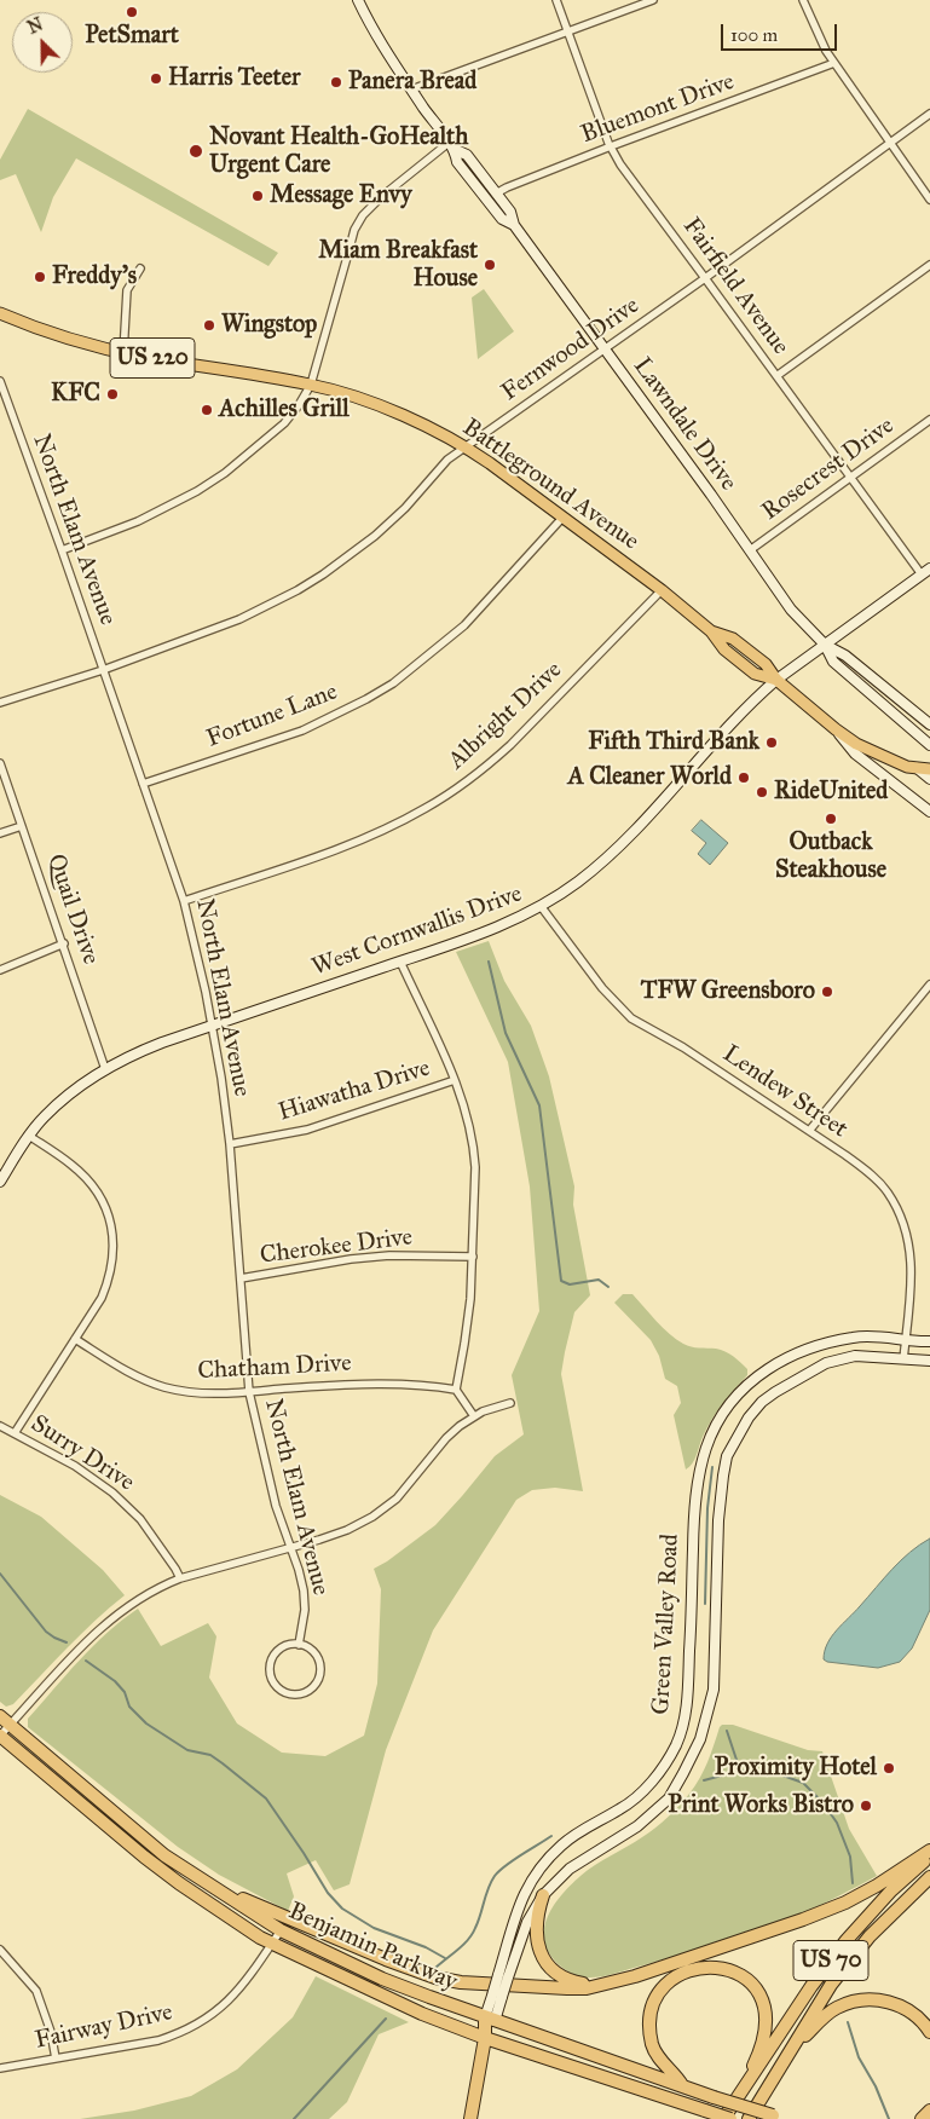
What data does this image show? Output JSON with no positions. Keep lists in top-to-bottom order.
{
  "streets": {
    "highway": ["Green Valley Road", "Benjamin Parkway", "US 70"],
    "main road": [
      "US 220",
      "Lawndale Drive",
      "Battleground Avenue",
      "West Cornwallis Drive"
    ],
    "street": [
      "Bluemont Drive",
      "Fairfield Avenue",
      "Fernwood Drive",
      "Rosecrest Drive",
      "North Elam Avenue",
      "Fortune Lane",
      "Albright Drive",
      "Quail Drive",
      "Hiawatha Drive",
      "Lendew Street",
      "Cherokee Drive",
      "Chatham Drive",
      "Surry Drive",
      "Fairway Drive"
    ]
  },
  "crossings": [
    ["Bluemont Drive", "Fairfield Avenue"],
    ["Bluemont Drive", "Lawndale Drive"],
    ["Fairfield Avenue", "Fernwood Drive"],
    ["Fairfield Avenue", "Rosecrest Drive"],
    ["Fairfield Avenue", "West Cornwallis Drive"],
    ["Fernwood Drive", "Lawndale Drive"],
    ["Fernwood Drive", "Battleground Avenue"],
    ["Fernwood Drive", "North Elam Avenue"],
    ["Lawndale Drive", "Rosecrest Drive"],
    ["Lawndale Drive", "West Cornwallis Drive"],
    ["Battleground Avenue", "Fortune Lane"],
    ["Battleground Avenue", "Albright Drive"],
    ["Battleground Avenue", "West Cornwallis Drive"],
    ["North Elam Avenue", "Fortune Lane"],
    ["North Elam Avenue", "Albright Drive"],
    ["North Elam Avenue", "West Cornwallis Drive"],
    ["North Elam Avenue", "Hiawatha Drive"],
    ["North Elam Avenue", "Cherokee Drive"],
    ["North Elam Avenue", "Chatham Drive"],
    ["Quail Drive", "West Cornwallis Drive"],
    ["West Cornwallis Drive", "Lendew Street"],
    ["Lendew Street", "Green Valley Road"],
    ["Green Valley Road", "Benjamin Parkway"],
    ["Benjamin Parkway", "Fairway Drive"]
  ],
  "places": [
    "PetSmart",
    "Harris Teeter",
    "Panera Bread",
    "Novant Health-GoHealth Urgent Care",
    "Message Envy",
    "Miam Breakfast House",
    "Freddy's",
    "Wingstop",
    "KFC",
    "Achilles Grill",
    "Fifth Third Bank",
    "A Cleaner World",
    "RideUnited",
    "Outback Steakhouse",
    "TFW Greensboro",
    "Proximity Hotel",
    "Print Works Bistro"
  ],
  "scale_bar": "100 m",
  "north": "top left"
}
